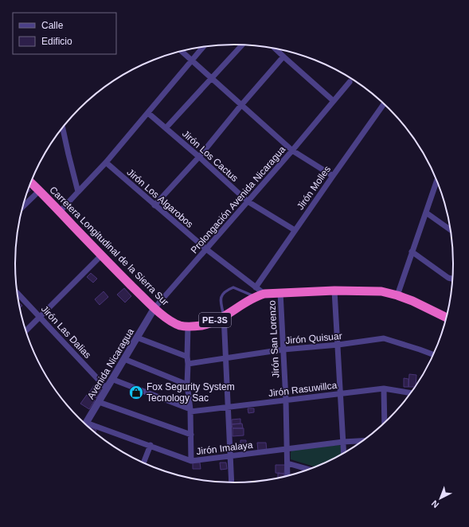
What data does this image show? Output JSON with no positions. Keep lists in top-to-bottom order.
{
  "streets": {
    "highway": ["Carretera Longitudinal de la Sierra Sur", "PE-3S"],
    "street": [
      "Jirón Los Cactus",
      "Jirón Molles",
      "Jirón Los Algarobos",
      "Prolongación Avenida Nicaragua",
      "Jirón Las Dalias",
      "Jirón Quisuar",
      "Jirón San Lorenzo",
      "Avenida Nicaragua",
      "Jirón Rasuwillca",
      "Jirón Imalaya"
    ]
  },
  "crossings": [
    ["Jirón Los Cactus", "Jirón Molles"],
    ["Jirón Los Cactus", "Prolongación Avenida Nicaragua"],
    ["Jirón Molles", "Jirón Los Algarobos"],
    ["Jirón Los Algarobos", "Prolongación Avenida Nicaragua"],
    ["Jirón Los Algarobos", "Carretera Longitudinal de la Sierra Sur"],
    ["Prolongación Avenida Nicaragua", "Carretera Longitudinal de la Sierra Sur"],
    ["Prolongación Avenida Nicaragua", "Avenida Nicaragua"],
    ["Carretera Longitudinal de la Sierra Sur", "Jirón San Lorenzo"],
    ["Carretera Longitudinal de la Sierra Sur", "Avenida Nicaragua"],
    ["Jirón Las Dalias", "Avenida Nicaragua"],
    ["Jirón Quisuar", "Jirón San Lorenzo"],
    ["Jirón San Lorenzo", "Jirón Rasuwillca"],
    ["Jirón San Lorenzo", "Jirón Imalaya"]
  ],
  "places": {
    "shop": ["Fox Segurity System Tecnology Sac"]
  },
  "legend": ["Calle", "Edificio"],
  "north": "bottom left"
}
